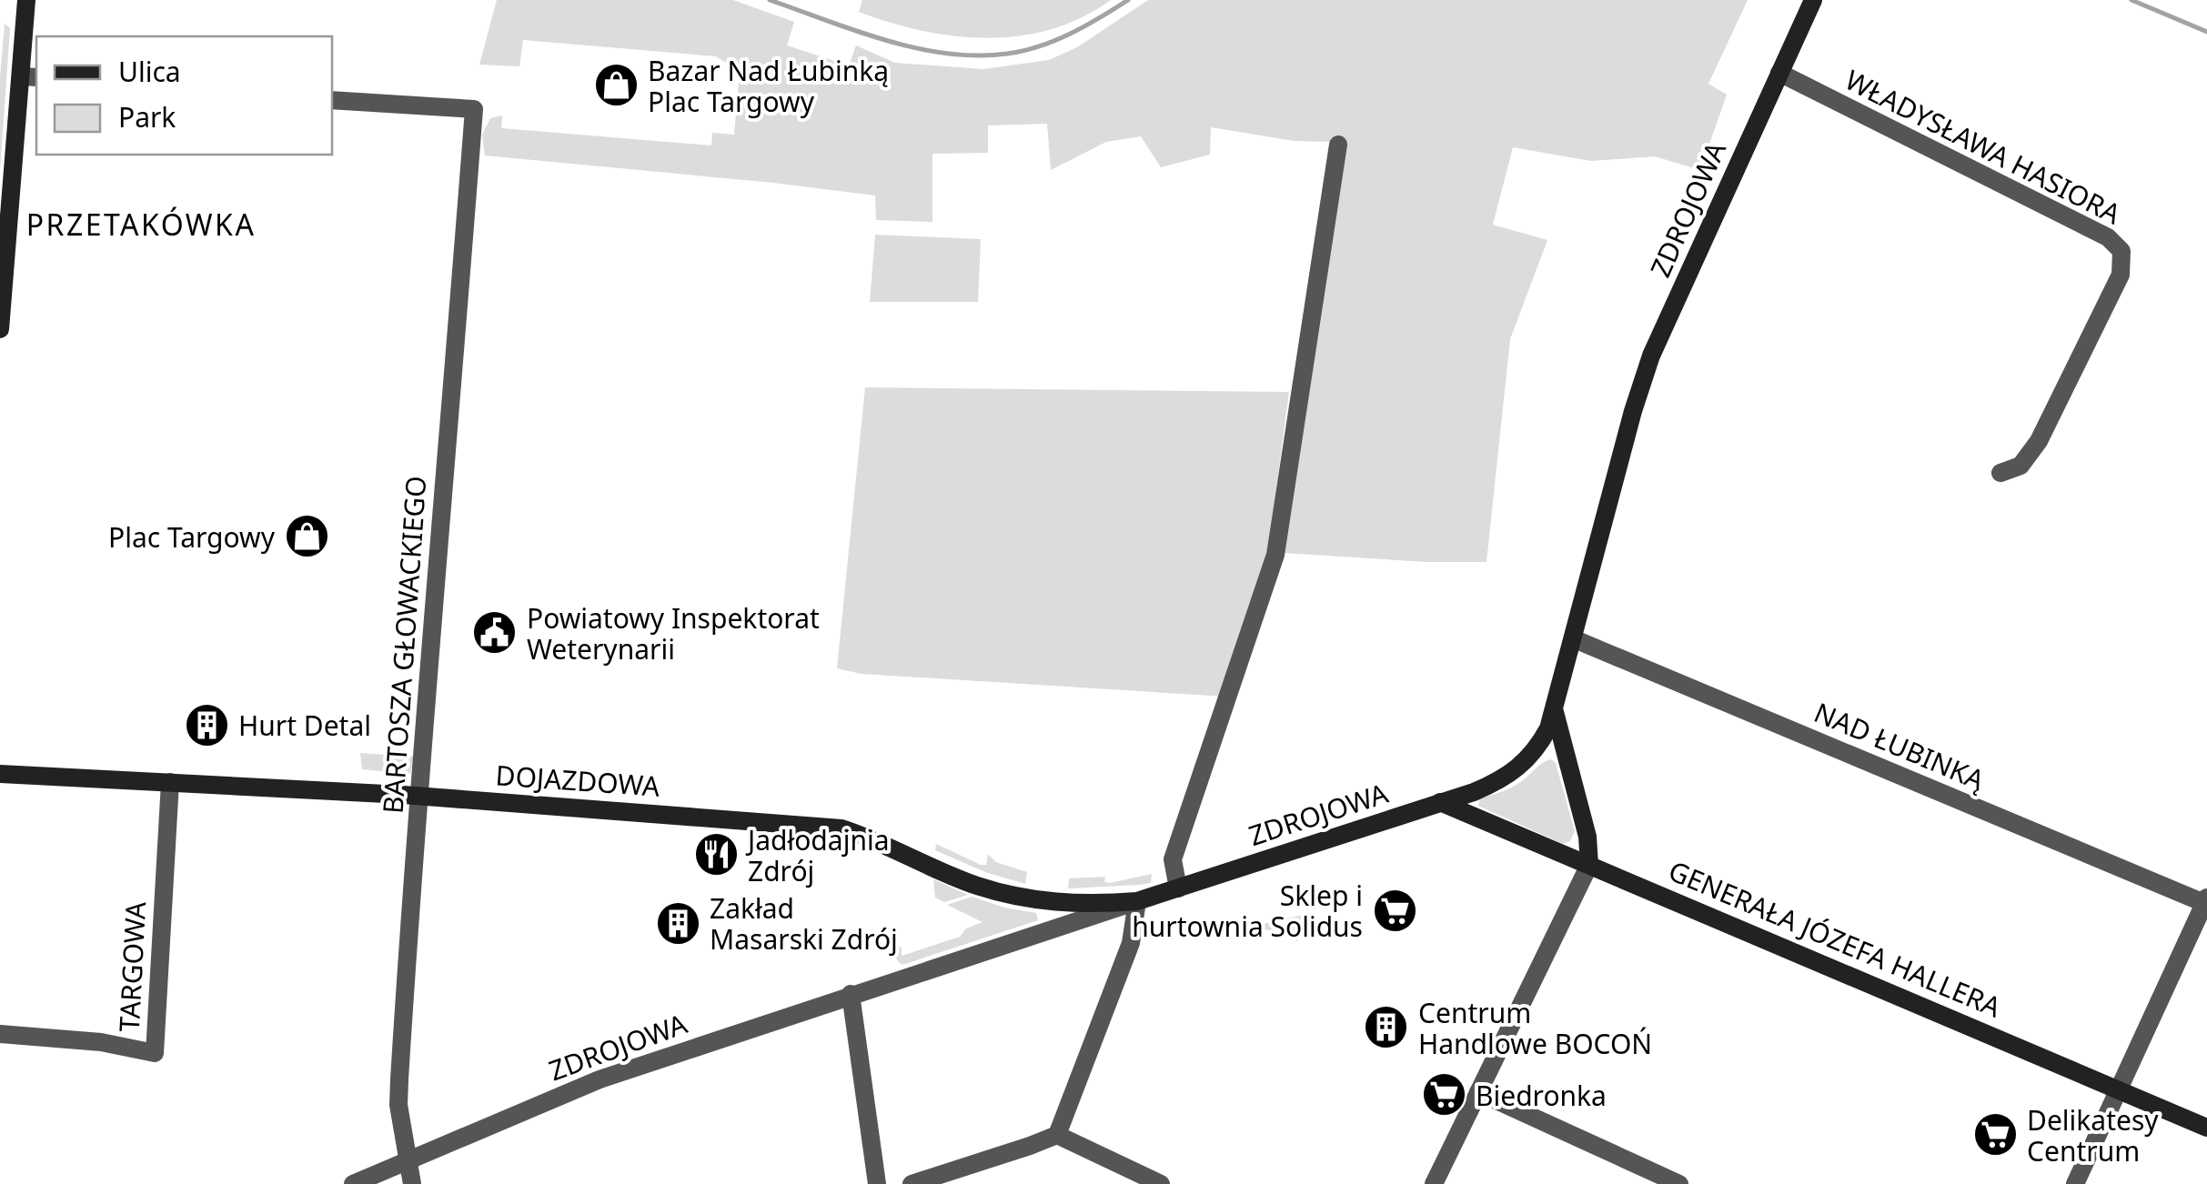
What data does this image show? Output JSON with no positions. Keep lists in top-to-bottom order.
{
  "streets": {
    "street": [
      "WŁADYSŁAWA HASIORA",
      "ZDROJOWA",
      "BARTOSZA GŁOWACKIEGO",
      "NAD ŁUBINKĄ",
      "DOJAZDOWA",
      "GENERAŁA JÓZEFA HALLERA",
      "TARGOWA"
    ]
  },
  "crossings": [
    ["WŁADYSŁAWA HASIORA", "ZDROJOWA"],
    ["ZDROJOWA", "BARTOSZA GŁOWACKIEGO"],
    ["ZDROJOWA", "NAD ŁUBINKĄ"],
    ["ZDROJOWA", "DOJAZDOWA"],
    ["ZDROJOWA", "GENERAŁA JÓZEFA HALLERA"],
    ["BARTOSZA GŁOWACKIEGO", "DOJAZDOWA"],
    ["DOJAZDOWA", "TARGOWA"]
  ],
  "districts": ["PRZETAKÓWKA"],
  "places": {
    "shop": ["Bazar Nad Łubinką Plac Targowy", "Plac Targowy"],
    "public building": ["Powiatowy Inspektorat Weterynarii"],
    "building": ["Hurt Detal", "Zakład Masarski Zdrój", "Centrum Handlowe BOCOŃ"],
    "restaurant": ["Jadłodajnia Zdrój"],
    "supermarket": ["Sklep i hurtownia Solidus", "Biedronka", "Delikatesy Centrum"]
  },
  "legend": ["Ulica", "Park"]
}
